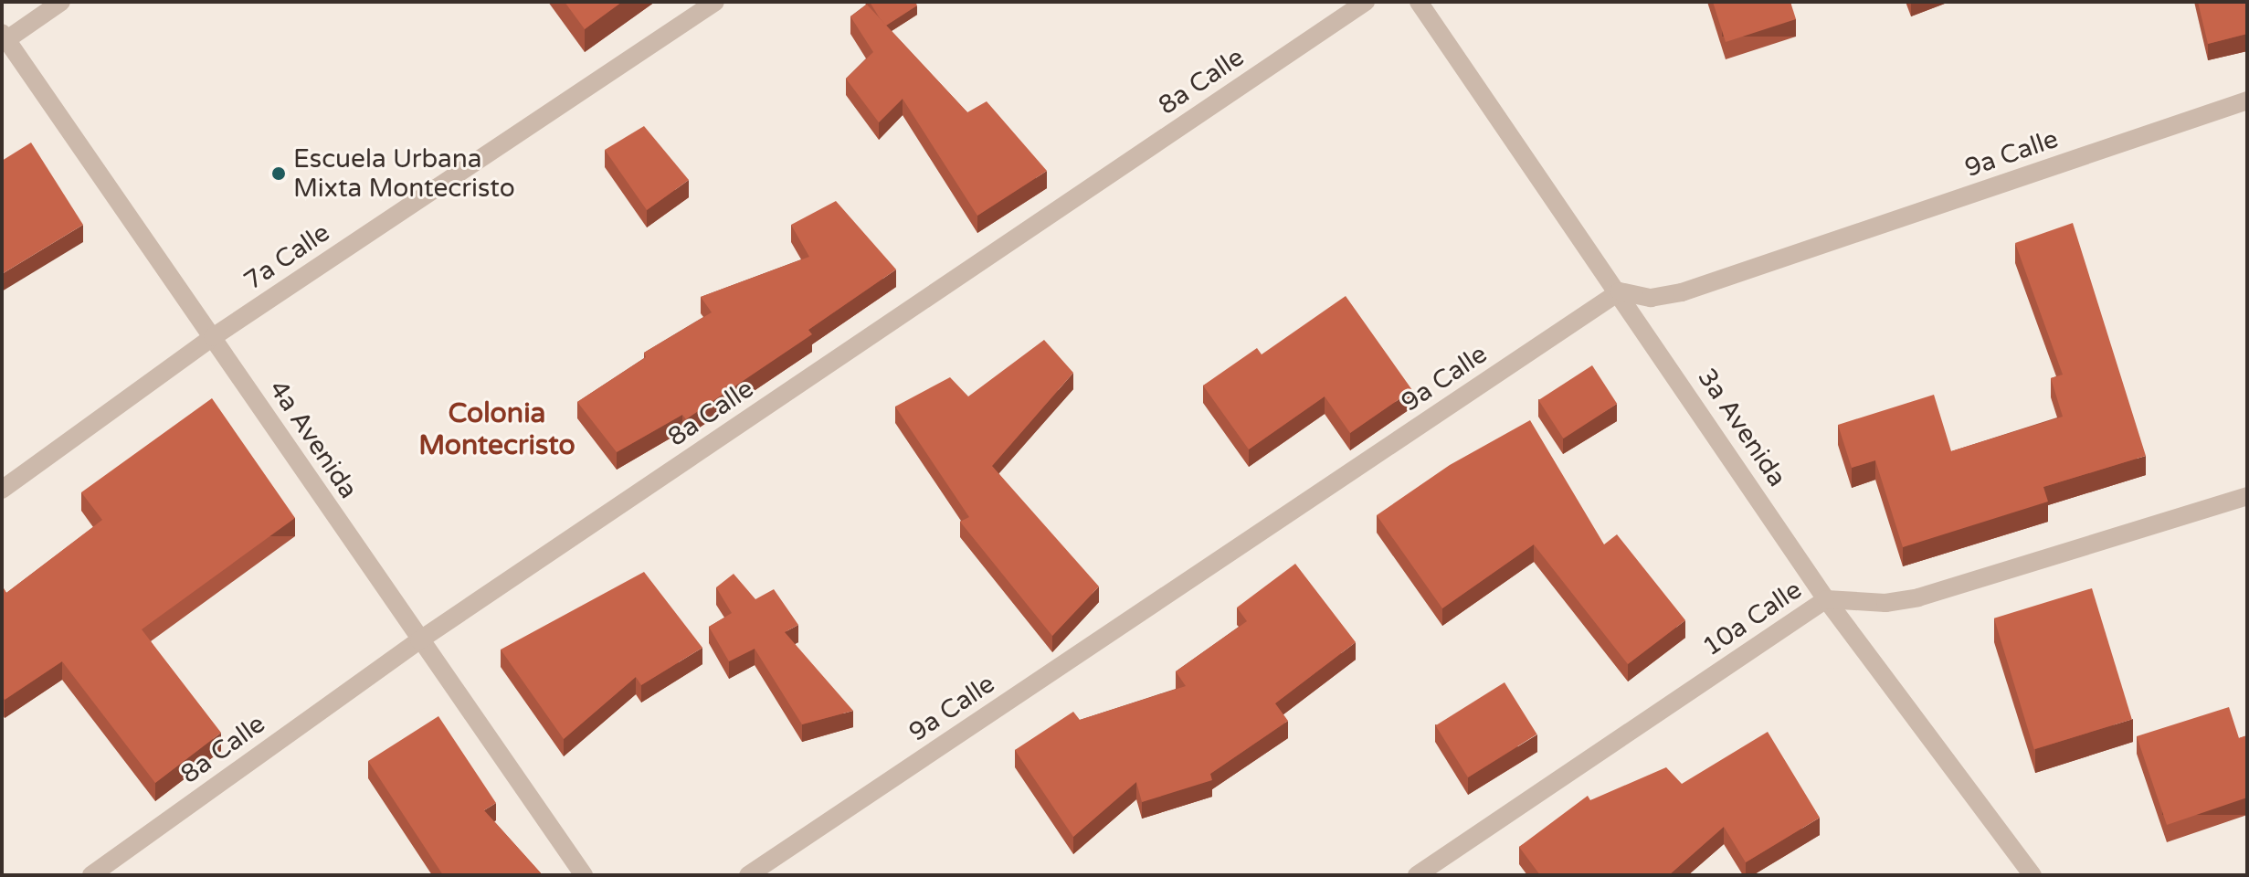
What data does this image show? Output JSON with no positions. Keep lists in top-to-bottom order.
{
  "streets": {
    "street": [
      "8a Calle",
      "9a Calle",
      "7a Calle",
      "3a Avenida",
      "4a Avenida",
      "10a Calle"
    ]
  },
  "crossings": [
    ["8a Calle", "4a Avenida"],
    ["9a Calle", "3a Avenida"],
    ["7a Calle", "4a Avenida"],
    ["3a Avenida", "10a Calle"]
  ],
  "districts": ["Colonia Montecristo"],
  "places": ["Escuela Urbana Mixta Montecristo"]
}
